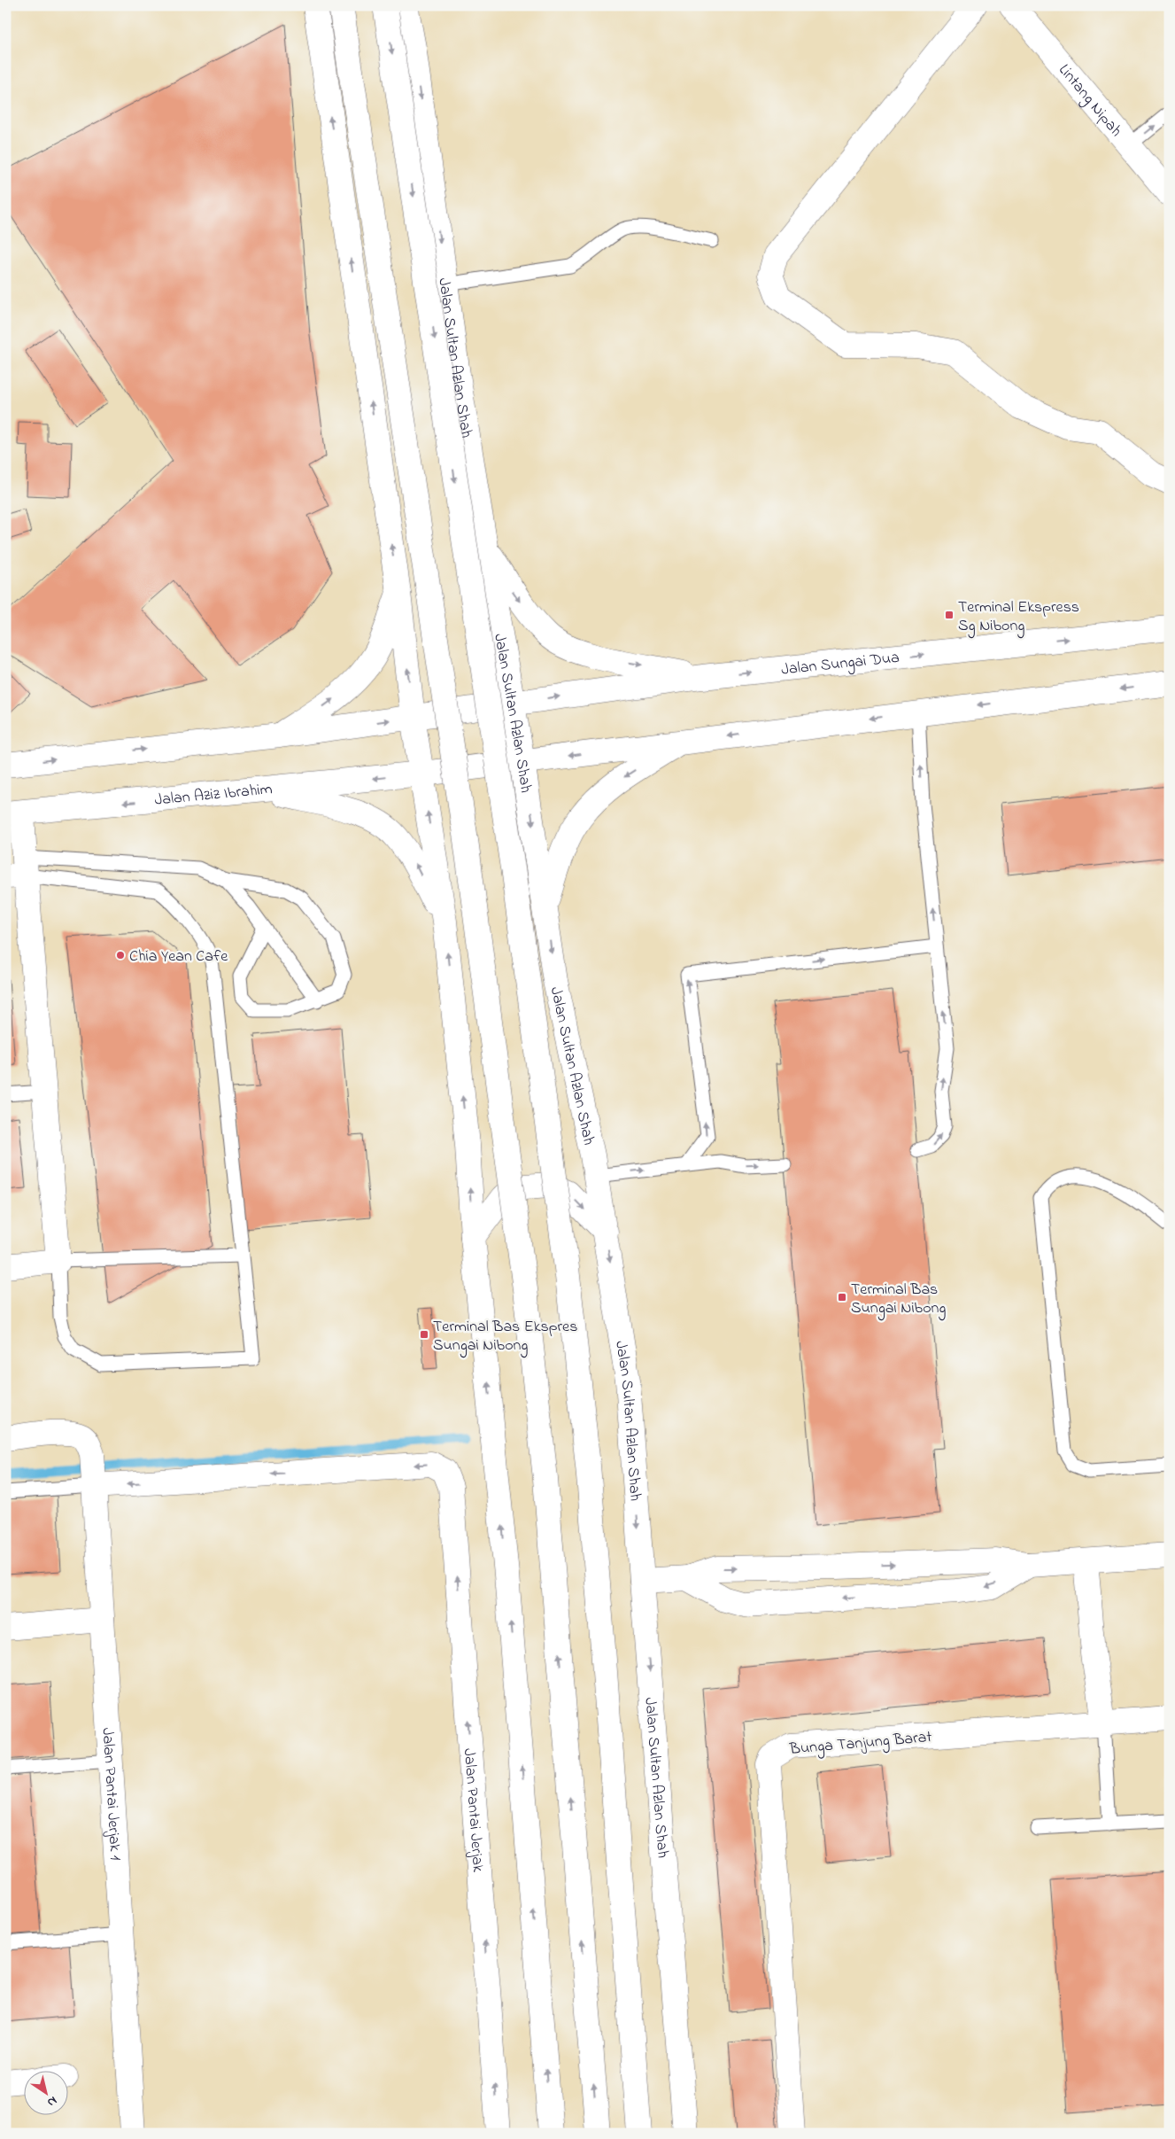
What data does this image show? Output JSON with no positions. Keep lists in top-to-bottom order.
{
  "streets": {
    "main road": [
      "Lintang Nipah",
      "Jalan Sultan Azlan Shah",
      "Jalan Sungai Dua",
      "Jalan Aziz Ibrahim",
      "Bunga Tanjung Barat",
      "Jalan Pantai Jerjak 1",
      "Jalan Pantai Jerjak"
    ]
  },
  "crossings": [
    ["Jalan Sultan Azlan Shah", "Jalan Sungai Dua"],
    ["Jalan Sultan Azlan Shah", "Jalan Aziz Ibrahim"],
    ["Jalan Pantai Jerjak 1", "Jalan Pantai Jerjak"]
  ],
  "places": {
    "transit": ["Terminal Ekspress Sg Nibong", "Terminal Bas Sungai Nibong", "Terminal Bas Ekspres Sungai Nibong"],
    "other": ["Chia Yean Cafe"]
  },
  "north": "bottom right"
}
